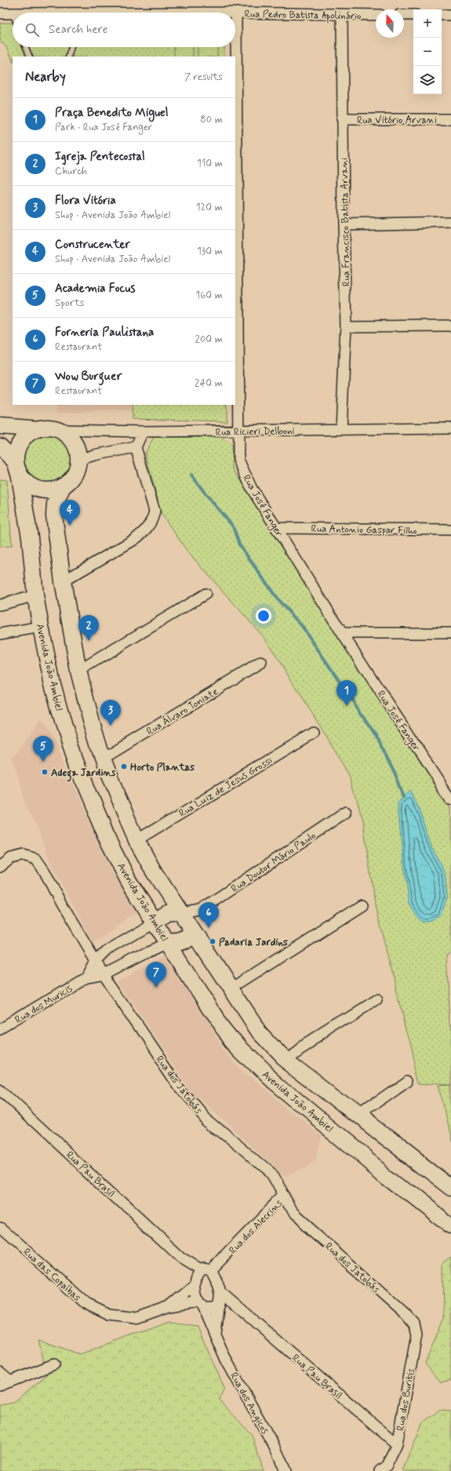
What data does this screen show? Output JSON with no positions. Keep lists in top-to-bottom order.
{
  "streets": {
    "main road": ["Avenida João Ambiel"],
    "street": [
      "Rua Pedro Batista Apolinário",
      "Rua Vitório Arvani",
      "Rua Francisco Batista Arvani",
      "Rua Ricieri Delboni",
      "Rua José Fanger",
      "Rua Antonio Gaspar Filho",
      "Rua Álvaro Toniate",
      "Rua Luiz de Jesus Grossi",
      "Rua Doutor Mário Paulo",
      "Rua dos Muricis",
      "Rua dos Jatobás",
      "Rua Pau Brasil",
      "Rua dos Alecrins",
      "Rua das Copaíbas",
      "Rua dos Buritis",
      "Rua dos Angicos"
    ]
  },
  "crossings": [
    ["Rua Pedro Batista Apolinário", "Rua Francisco Batista Arvani"],
    ["Rua Pedro Batista Apolinário", "Rua José Fanger"],
    ["Rua Vitório Arvani", "Rua Francisco Batista Arvani"],
    ["Rua Francisco Batista Arvani", "Rua Ricieri Delboni"],
    ["Rua Ricieri Delboni", "Rua José Fanger"],
    ["Rua Ricieri Delboni", "Avenida João Ambiel"],
    ["Rua José Fanger", "Rua Antonio Gaspar Filho"],
    ["Avenida João Ambiel", "Rua Doutor Mário Paulo"],
    ["Avenida João Ambiel", "Rua dos Muricis"],
    ["Rua Doutor Mário Paulo", "Rua dos Muricis"],
    ["Rua dos Muricis", "Rua dos Jatobás"],
    ["Rua dos Jatobás", "Rua dos Alecrins"],
    ["Rua dos Jatobás", "Rua dos Buritis"],
    ["Rua Pau Brasil", "Rua dos Alecrins"],
    ["Rua Pau Brasil", "Rua dos Buritis"],
    ["Rua Pau Brasil", "Rua dos Angicos"]
  ],
  "places": ["Horto Plantas", "Adega Jardins", "Padaria Jardins"],
  "north": "top",
  "page": {
    "map_buttons": ["+", "−"],
    "search": "Search here",
    "heading": ["Nearby", "7 results"],
    "list": [
      {
        "mark": "1",
        "name": "Praça Benedito Miguel",
        "note": "Park · Rua José Fanger",
        "value": "80 m"
      },
      {
        "mark": "2",
        "name": "Igreja Pentecostal",
        "note": "Church",
        "value": "110 m"
      },
      {
        "mark": "3",
        "name": "Flora Vitória",
        "note": "Shop · Avenida João Ambiel",
        "value": "120 m"
      },
      {
        "mark": "4",
        "name": "Construcenter",
        "note": "Shop · Avenida João Ambiel",
        "value": "130 m"
      },
      {
        "mark": "5",
        "name": "Academia Focus",
        "note": "Sports",
        "value": "160 m"
      },
      {
        "mark": "6",
        "name": "Forneria Paulistana",
        "note": "Restaurant",
        "value": "200 m"
      },
      {
        "mark": "7",
        "name": "Wow Burguer",
        "note": "Restaurant",
        "value": "240 m"
      }
    ],
    "pins": [
      "4",
      "2",
      "1",
      "3",
      "5",
      "6",
      "7"
    ]
  }
}
